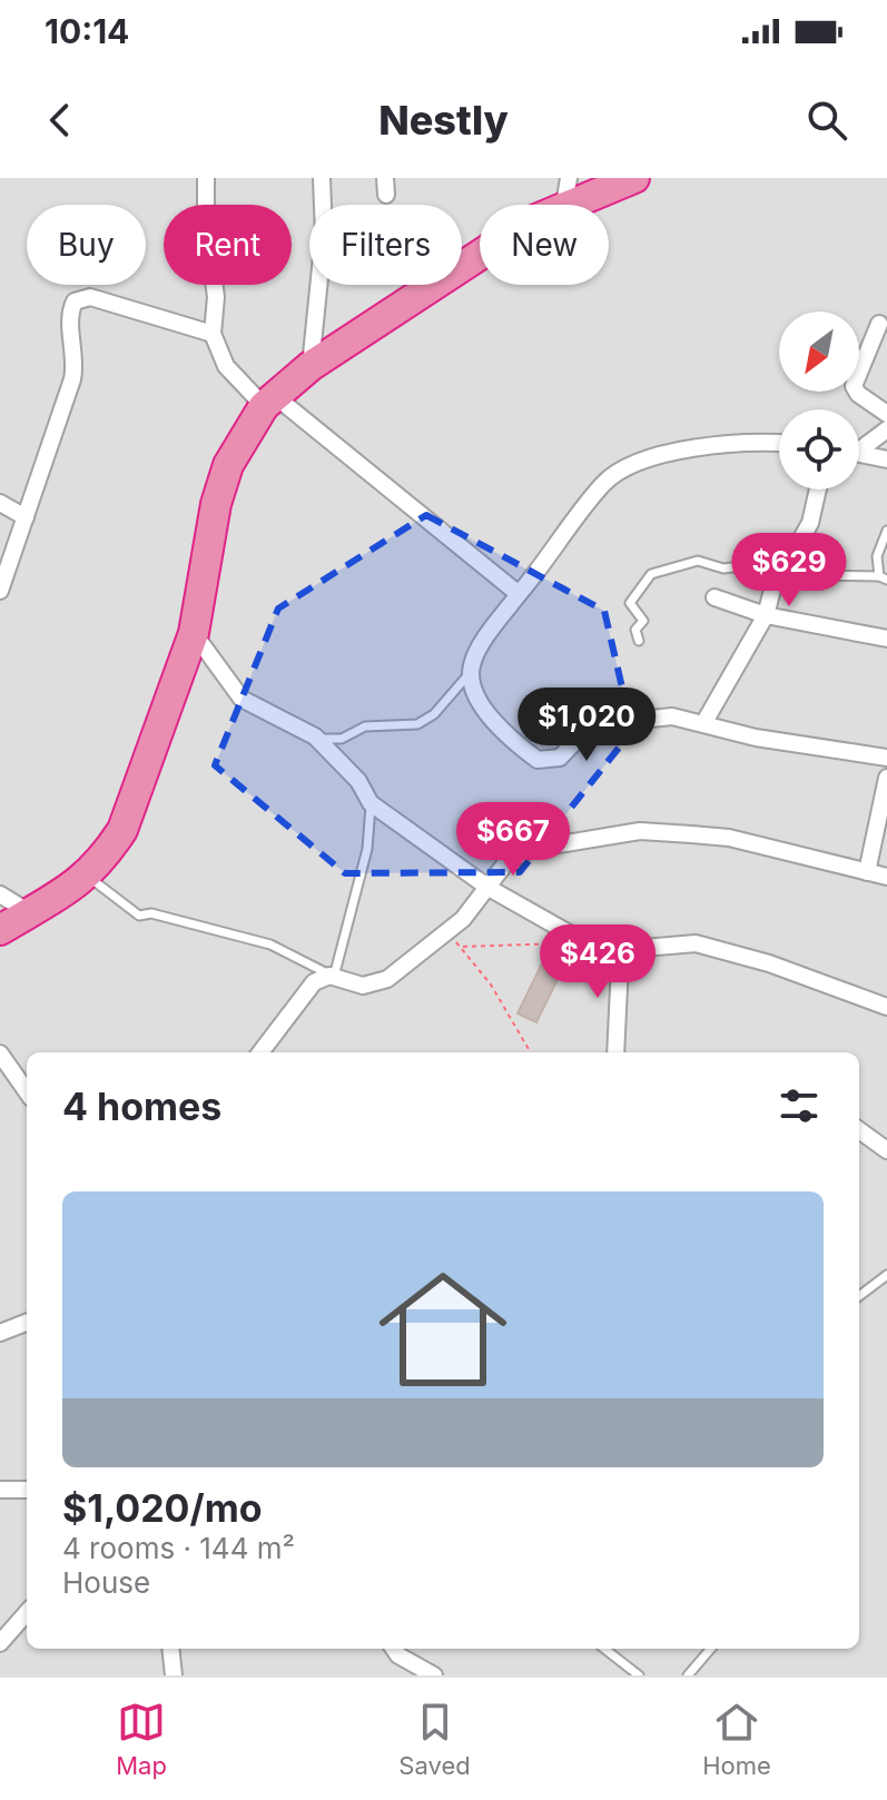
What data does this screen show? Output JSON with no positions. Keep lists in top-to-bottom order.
{
  "north": "bottom left",
  "page": {
    "status": "10:14",
    "header": "Nestly",
    "chip": [
      "Buy",
      "Rent",
      "Filters",
      "New"
    ],
    "price": [
      "$629",
      "$1,020",
      "$667",
      "$426"
    ],
    "heading": "4 homes",
    "list": [
      {
        "name": "$1,020/mo",
        "note": "4 rooms · 144 m² · House"
      }
    ],
    "tabs": ["Map", "Saved", "Home"]
  }
}
